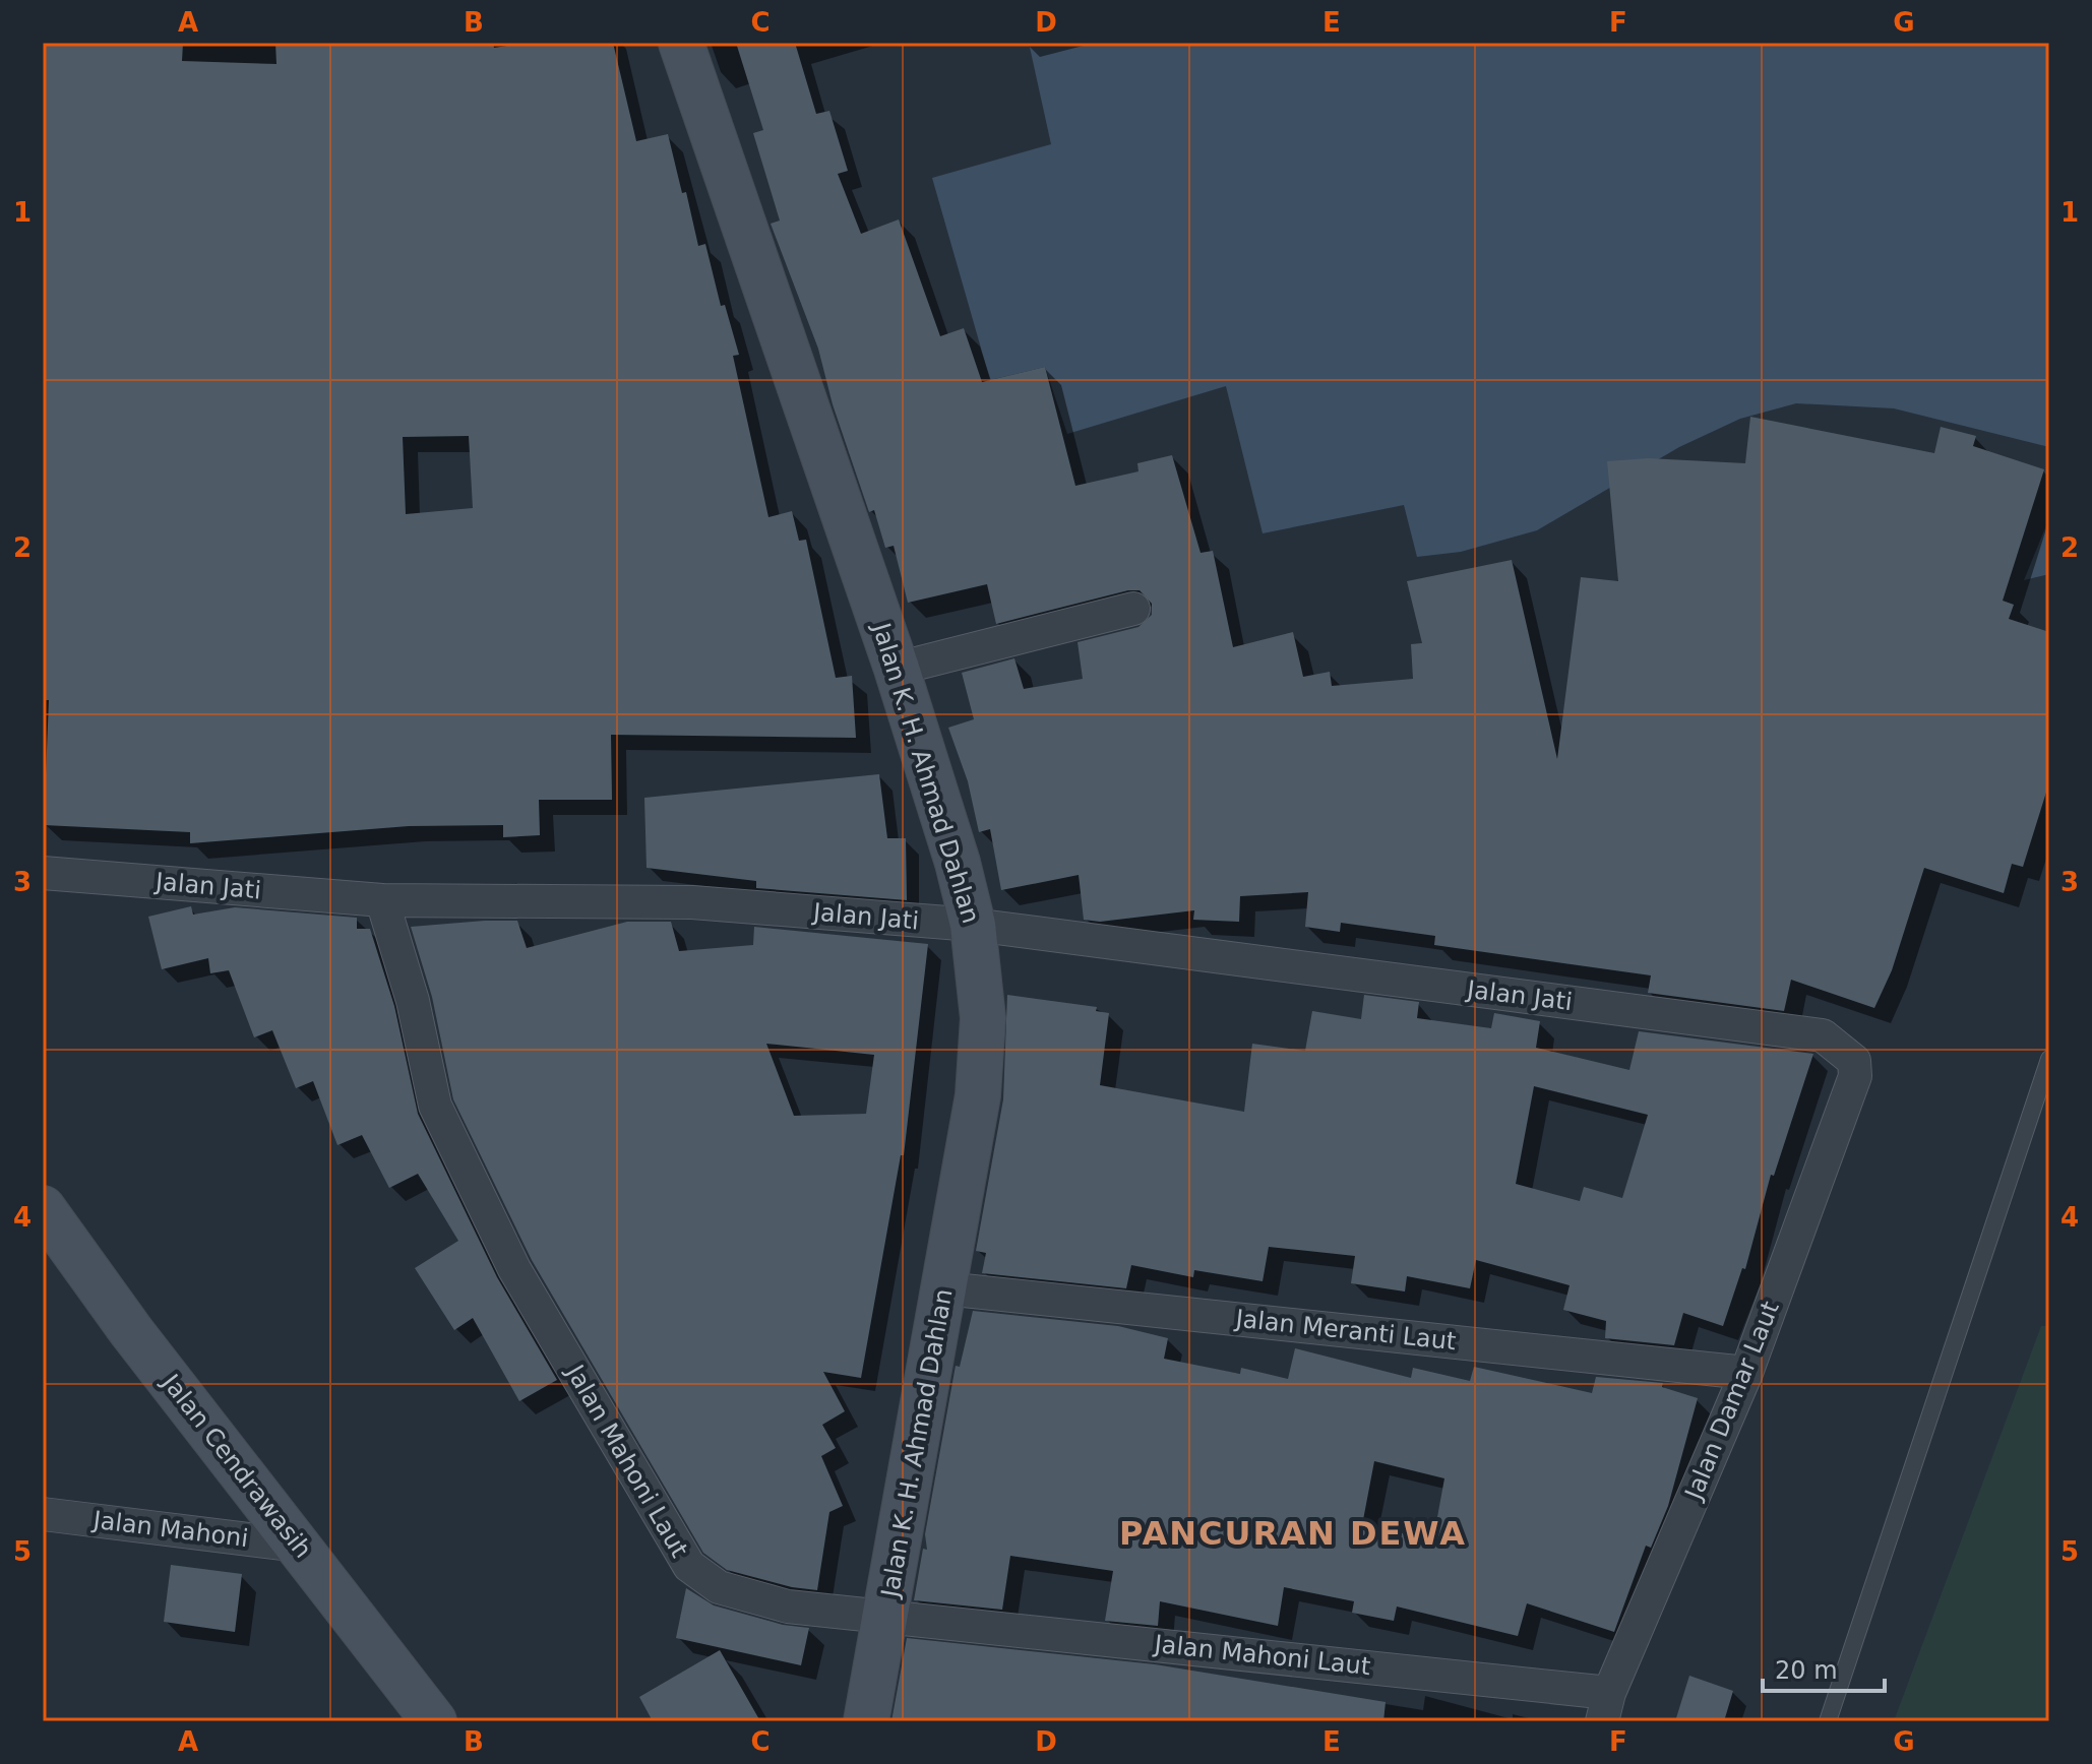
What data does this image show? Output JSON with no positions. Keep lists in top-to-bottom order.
{
  "streets": {
    "main road": ["Jalan K. H. Ahmad Dahlan", "Jalan Cendrawasih"],
    "street": [
      "Jalan Jati",
      "Jalan Meranti Laut",
      "Jalan Damar Laut",
      "Jalan Mahoni Laut",
      "Jalan Mahoni"
    ]
  },
  "crossings": [
    ["Jalan K. H. Ahmad Dahlan", "Jalan Jati"],
    ["Jalan K. H. Ahmad Dahlan", "Jalan Meranti Laut"],
    ["Jalan K. H. Ahmad Dahlan", "Jalan Mahoni Laut"],
    ["Jalan Jati", "Jalan Damar Laut"],
    ["Jalan Jati", "Jalan Mahoni Laut"],
    ["Jalan Meranti Laut", "Jalan Damar Laut"],
    ["Jalan Damar Laut", "Jalan Mahoni Laut"],
    ["Jalan Cendrawasih", "Jalan Mahoni"]
  ],
  "districts": ["PANCURAN DEWA"],
  "scale_bar": "20 m",
  "grid": {
    "columns": [
      "A",
      "B",
      "C",
      "D",
      "E",
      "F",
      "G"
    ],
    "rows": [
      "1",
      "2",
      "3",
      "4",
      "5"
    ]
  }
}
